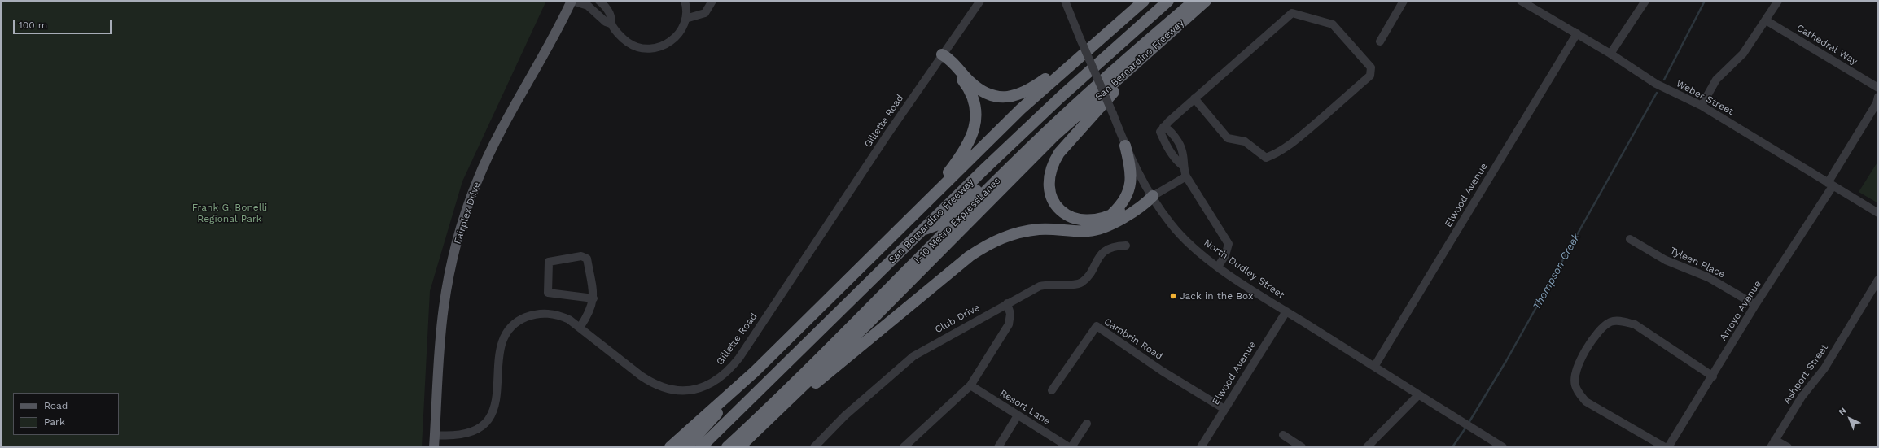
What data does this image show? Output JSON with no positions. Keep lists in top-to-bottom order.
{
  "streets": {
    "highway": ["San Bernardino Freeway", "I-10 Metro ExpressLanes"],
    "main road": ["Fairplex Drive"],
    "street": [
      "Cathedral Way",
      "Weber Street",
      "Gillette Road",
      "Elwood Avenue",
      "Tyleen Place",
      "North Dudley Street",
      "Arroyo Avenue",
      "Club Drive",
      "Cambrin Road",
      "Ashport Street",
      "Resort Lane"
    ]
  },
  "crossings": [
    ["San Bernardino Freeway", "I-10 Metro ExpressLanes"],
    ["Weber Street", "Elwood Avenue"],
    ["Weber Street", "Arroyo Avenue"],
    ["Gillette Road", "Fairplex Drive"],
    ["Elwood Avenue", "North Dudley Street"],
    ["Elwood Avenue", "Cambrin Road"],
    ["Tyleen Place", "Arroyo Avenue"]
  ],
  "water": ["Thompson Creek"],
  "parks": ["Frank G. Bonelli Regional Park"],
  "places": ["Jack in the Box"],
  "legend": ["Road", "Park"],
  "scale_bar": "100 m",
  "north": "top left"
}
